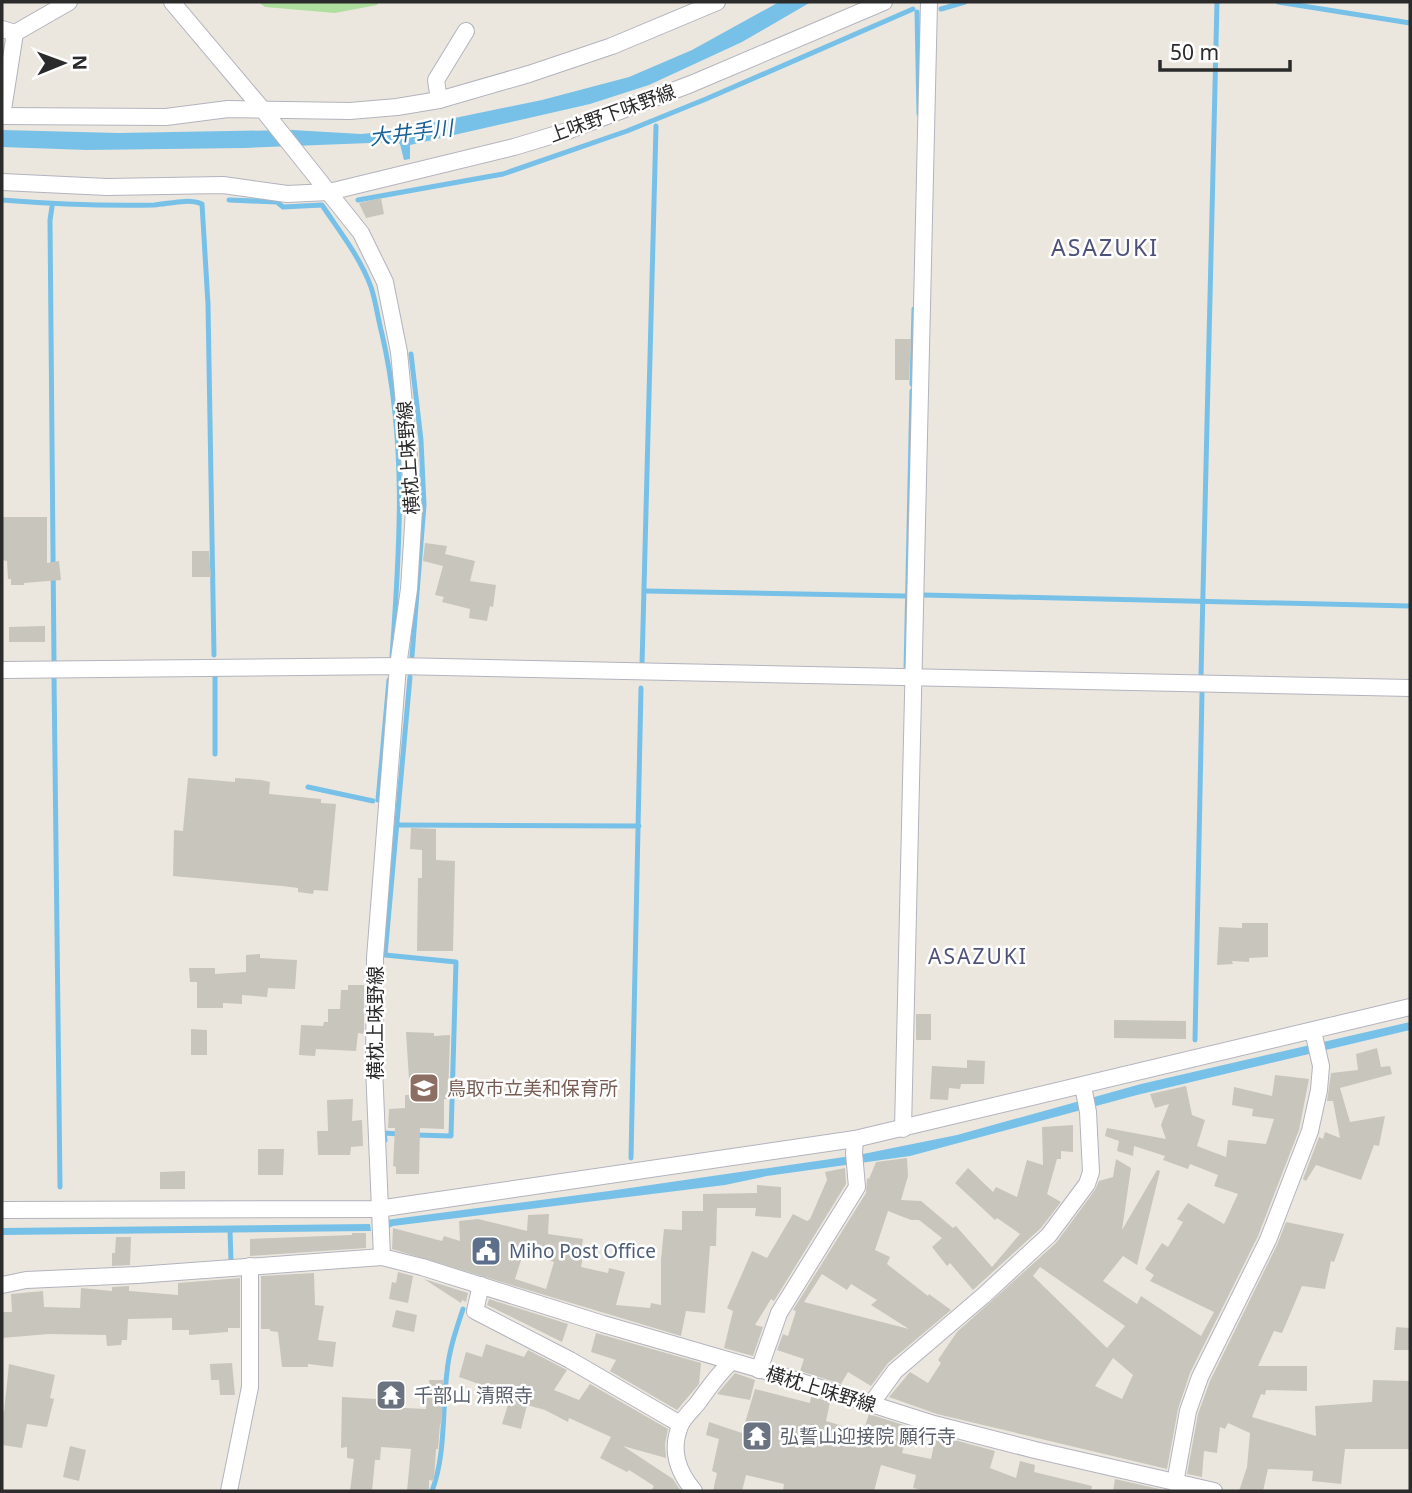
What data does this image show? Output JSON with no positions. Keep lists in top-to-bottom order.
{
  "streets": {
    "street": ["上味野下味野線", "横枕上味野線"]
  },
  "crossings": [
    ["上味野下味野線", "横枕上味野線"]
  ],
  "districts": ["ASAZUKI", "ASAZUKI"],
  "water": ["大井手川"],
  "places": {
    "school or university": ["鳥取市立美和保育所"],
    "public building": ["Miho Post Office"],
    "temple": ["千部山 清照寺", "弘誓山迎接院 願行寺"]
  },
  "scale_bar": "50 m",
  "north": "right"
}
